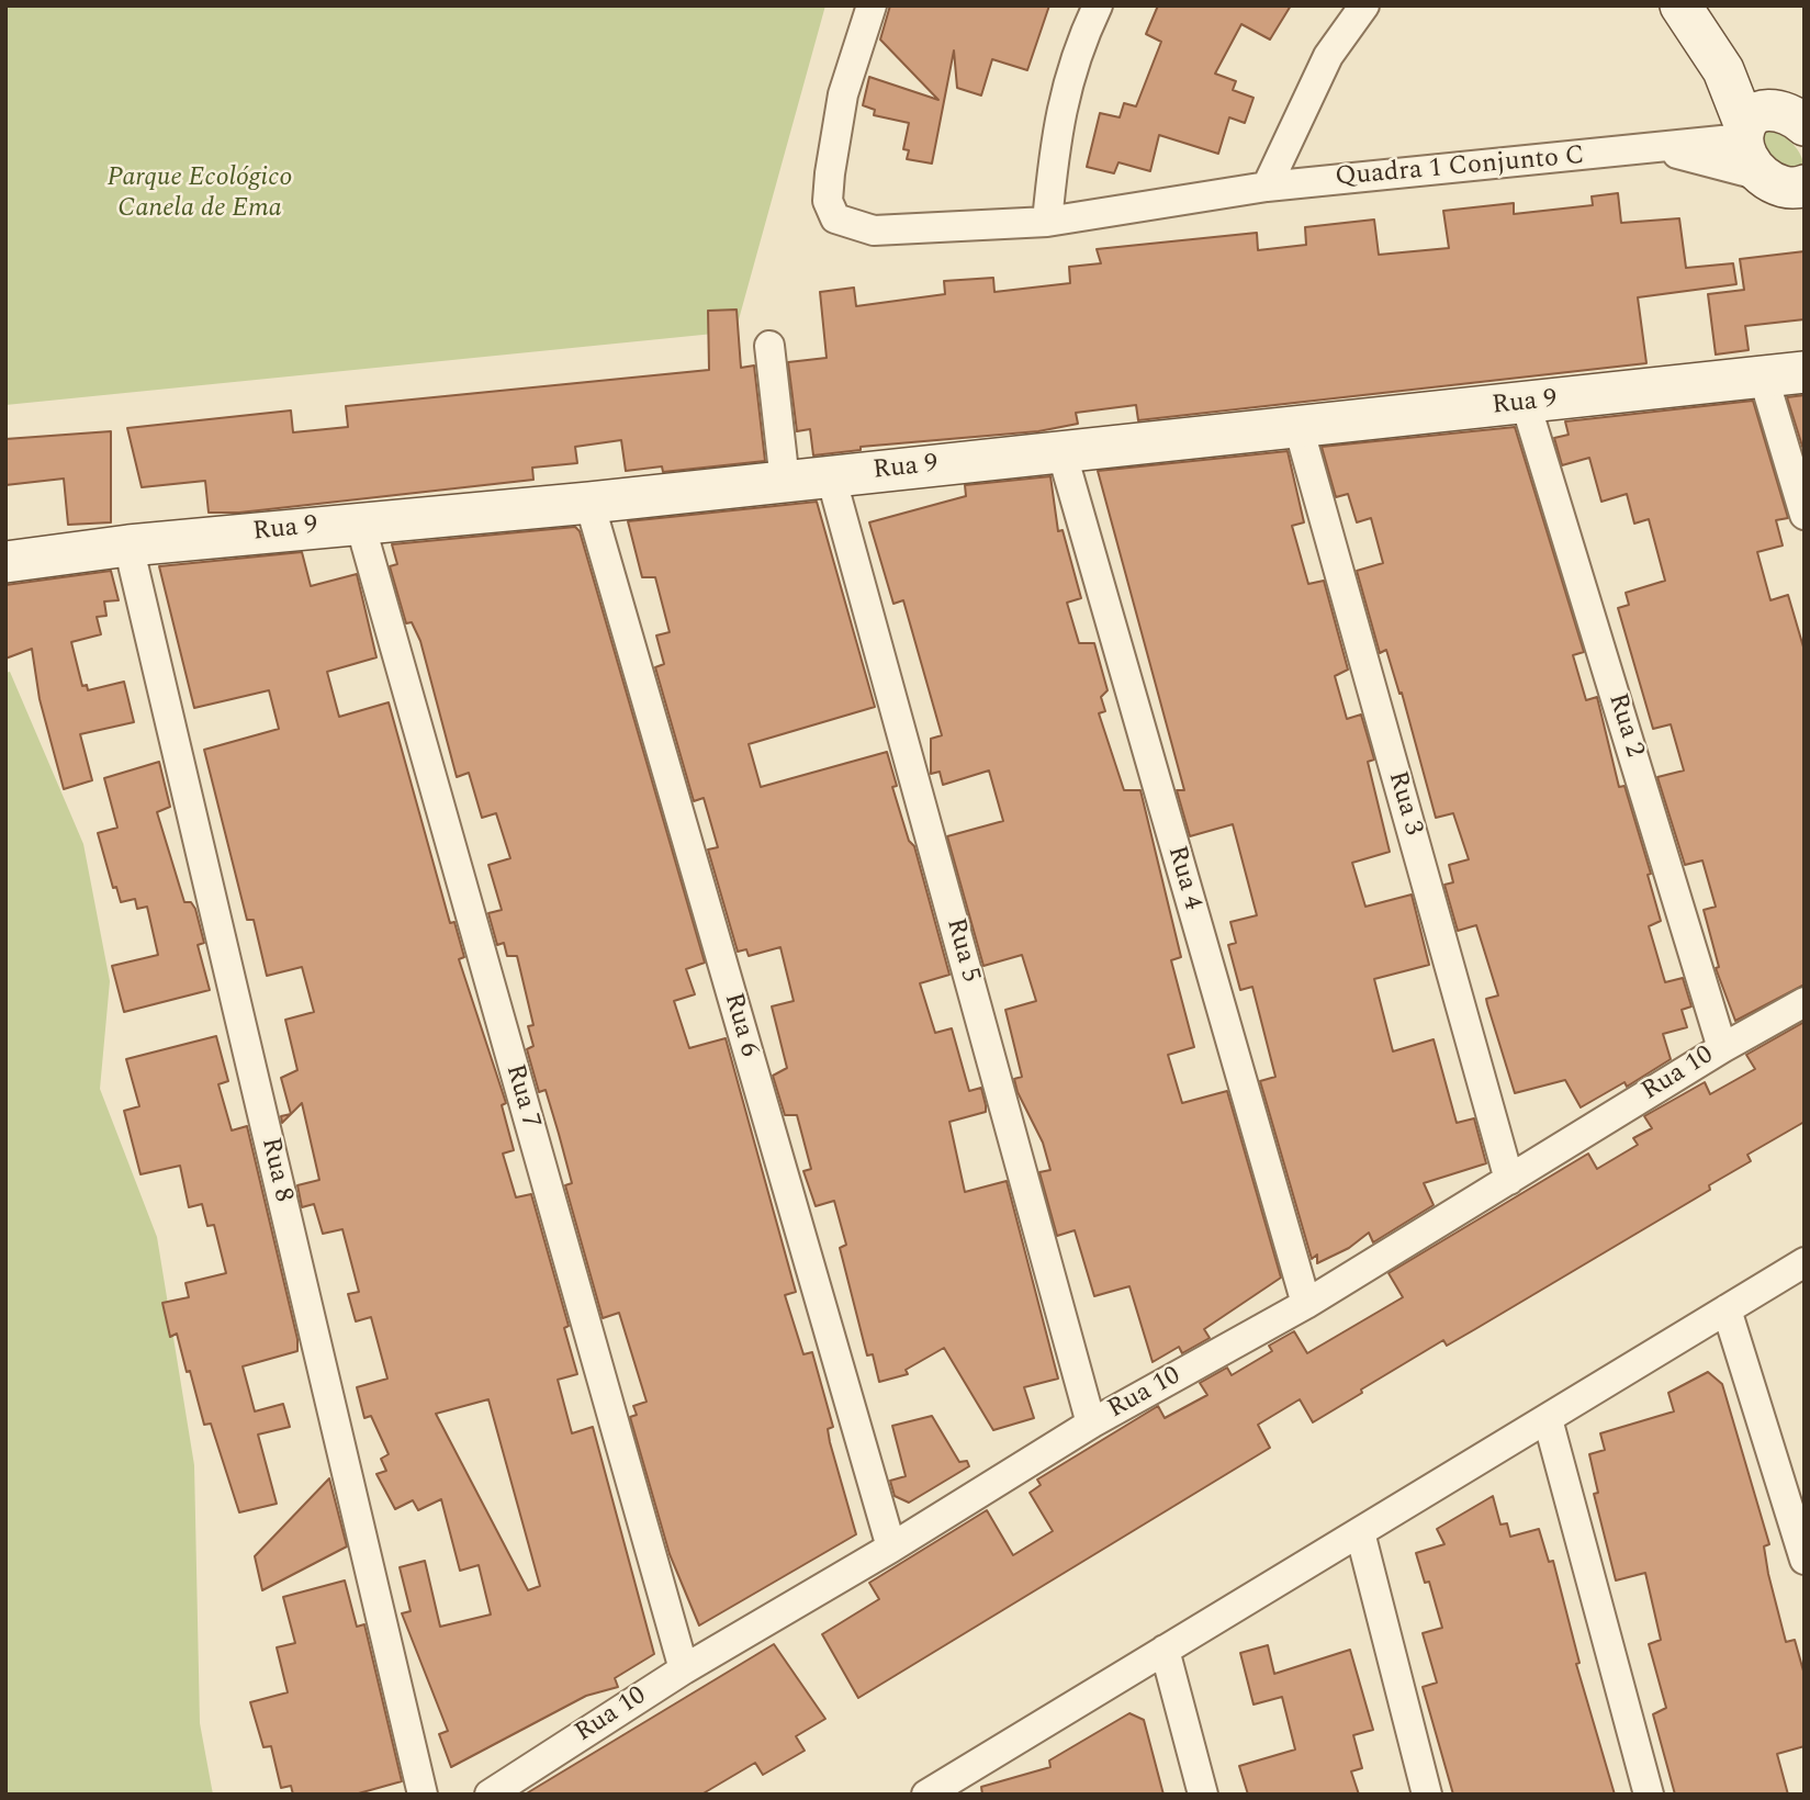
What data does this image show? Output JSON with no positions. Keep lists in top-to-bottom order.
{
  "streets": {
    "street": [
      "Quadra 1 Conjunto C",
      "Rua 9",
      "Rua 2",
      "Rua 3",
      "Rua 4",
      "Rua 5",
      "Rua 6",
      "Rua 10",
      "Rua 7",
      "Rua 8"
    ]
  },
  "crossings": [
    ["Rua 9", "Rua 2"],
    ["Rua 9", "Rua 3"],
    ["Rua 9", "Rua 4"],
    ["Rua 9", "Rua 5"],
    ["Rua 9", "Rua 6"],
    ["Rua 9", "Rua 7"],
    ["Rua 9", "Rua 8"],
    ["Rua 2", "Rua 10"],
    ["Rua 3", "Rua 10"],
    ["Rua 4", "Rua 10"],
    ["Rua 5", "Rua 10"],
    ["Rua 6", "Rua 10"],
    ["Rua 10", "Rua 7"]
  ],
  "parks": ["Parque Ecológico Canela de Ema"]
}
